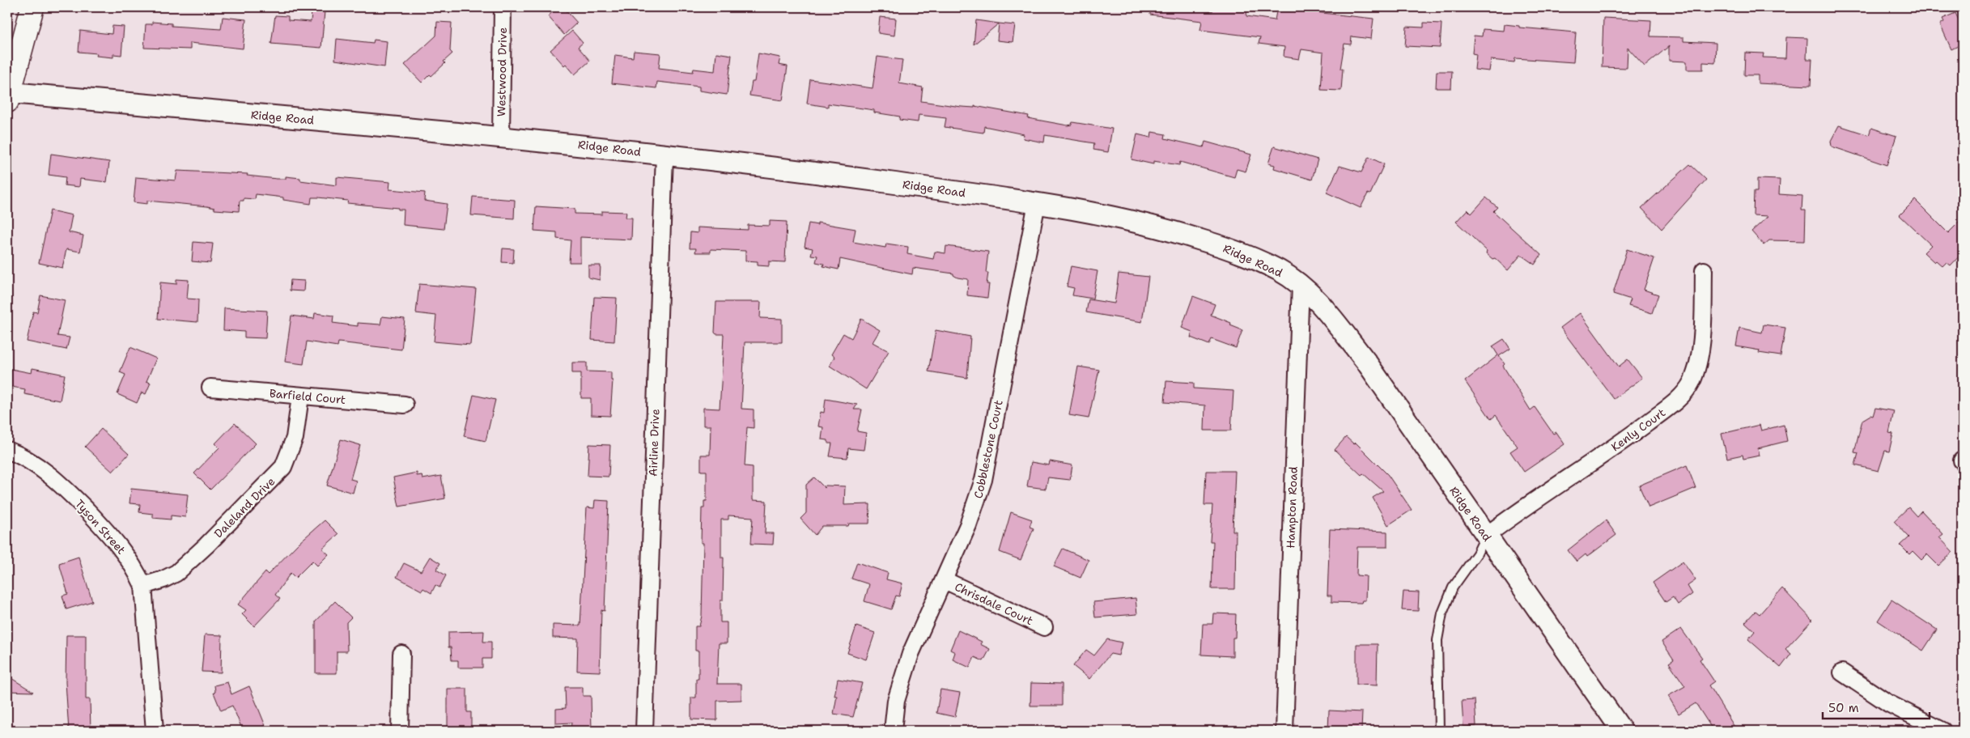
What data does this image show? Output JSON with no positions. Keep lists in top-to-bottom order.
{
  "streets": {
    "street": [
      "Westwood Drive",
      "Ridge Road",
      "Barfield Court",
      "Kenly Court",
      "Airline Drive",
      "Cobblestone Court",
      "Daleland Drive",
      "Hampton Road",
      "Tyson Street",
      "Chrisdale Court"
    ]
  },
  "crossings": [
    ["Westwood Drive", "Ridge Road"],
    ["Ridge Road", "Kenly Court"],
    ["Ridge Road", "Airline Drive"],
    ["Ridge Road", "Cobblestone Court"],
    ["Ridge Road", "Hampton Road"],
    ["Barfield Court", "Daleland Drive"],
    ["Cobblestone Court", "Chrisdale Court"],
    ["Daleland Drive", "Tyson Street"]
  ],
  "scale_bar": "50 m"
}
